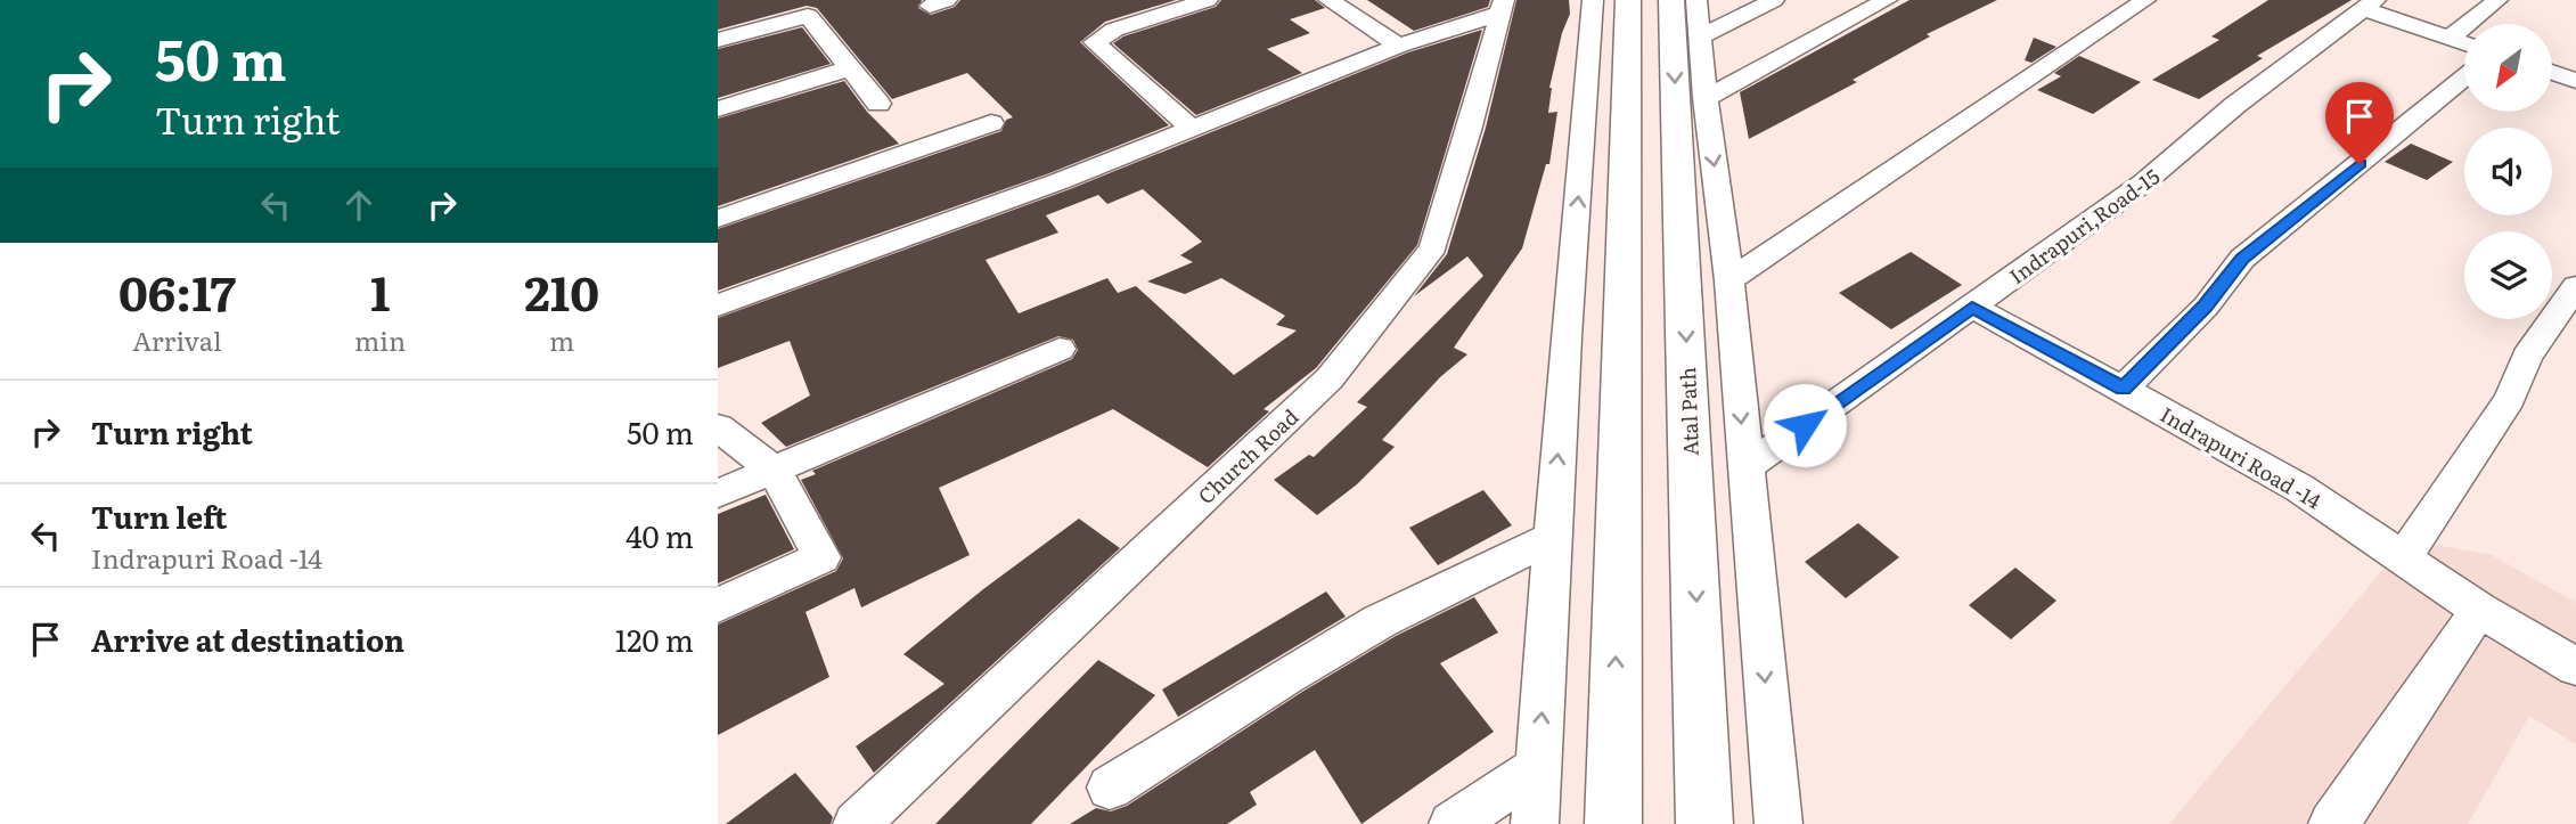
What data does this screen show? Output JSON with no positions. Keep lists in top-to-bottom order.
{
  "streets": {
    "main road": ["Atal Path"],
    "street": ["Indrapuri,Road-15", "Church Road", "Indrapuri Road -14"]
  },
  "north": "bottom left",
  "page": {
    "turn": ["50 m", "Turn right"],
    "eta": [
      "06:17",
      "Arrival",
      "1",
      "min",
      "210",
      "m"
    ],
    "list": [
      {
        "name": "Turn right",
        "value": "50 m"
      },
      {
        "name": "Turn left",
        "note": "Indrapuri Road -14",
        "value": "40 m"
      },
      {
        "name": "Arrive at destination",
        "value": "120 m"
      }
    ]
  }
}
